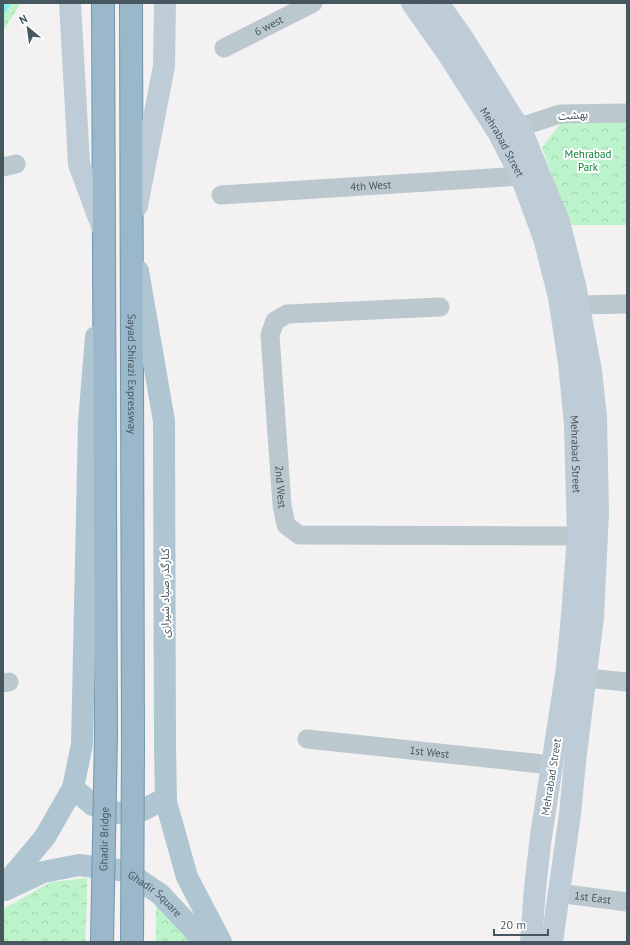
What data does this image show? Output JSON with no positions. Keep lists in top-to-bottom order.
{
  "streets": {
    "highway": ["Sayad Shirazi Expressway", "Ghadir Bridge"],
    "main road": ["Mehrabad Street", "کنارگذر صیاد شیرازی", "Ghadir Square"],
    "street": [
      "6 west",
      "بهشت",
      "4th West",
      "2nd West",
      "1st West",
      "1st East"
    ]
  },
  "crossings": [
    ["بهشت", "Mehrabad Street"],
    ["Mehrabad Street", "4th West"],
    ["Mehrabad Street", "2nd West"],
    ["Mehrabad Street", "1st West"],
    ["Mehrabad Street", "1st East"],
    ["Sayad Shirazi Expressway", "کنارگذر صیاد شیرازی"]
  ],
  "parks": ["Mehrabad Park"],
  "scale_bar": "20 m",
  "north": "top left"
}
